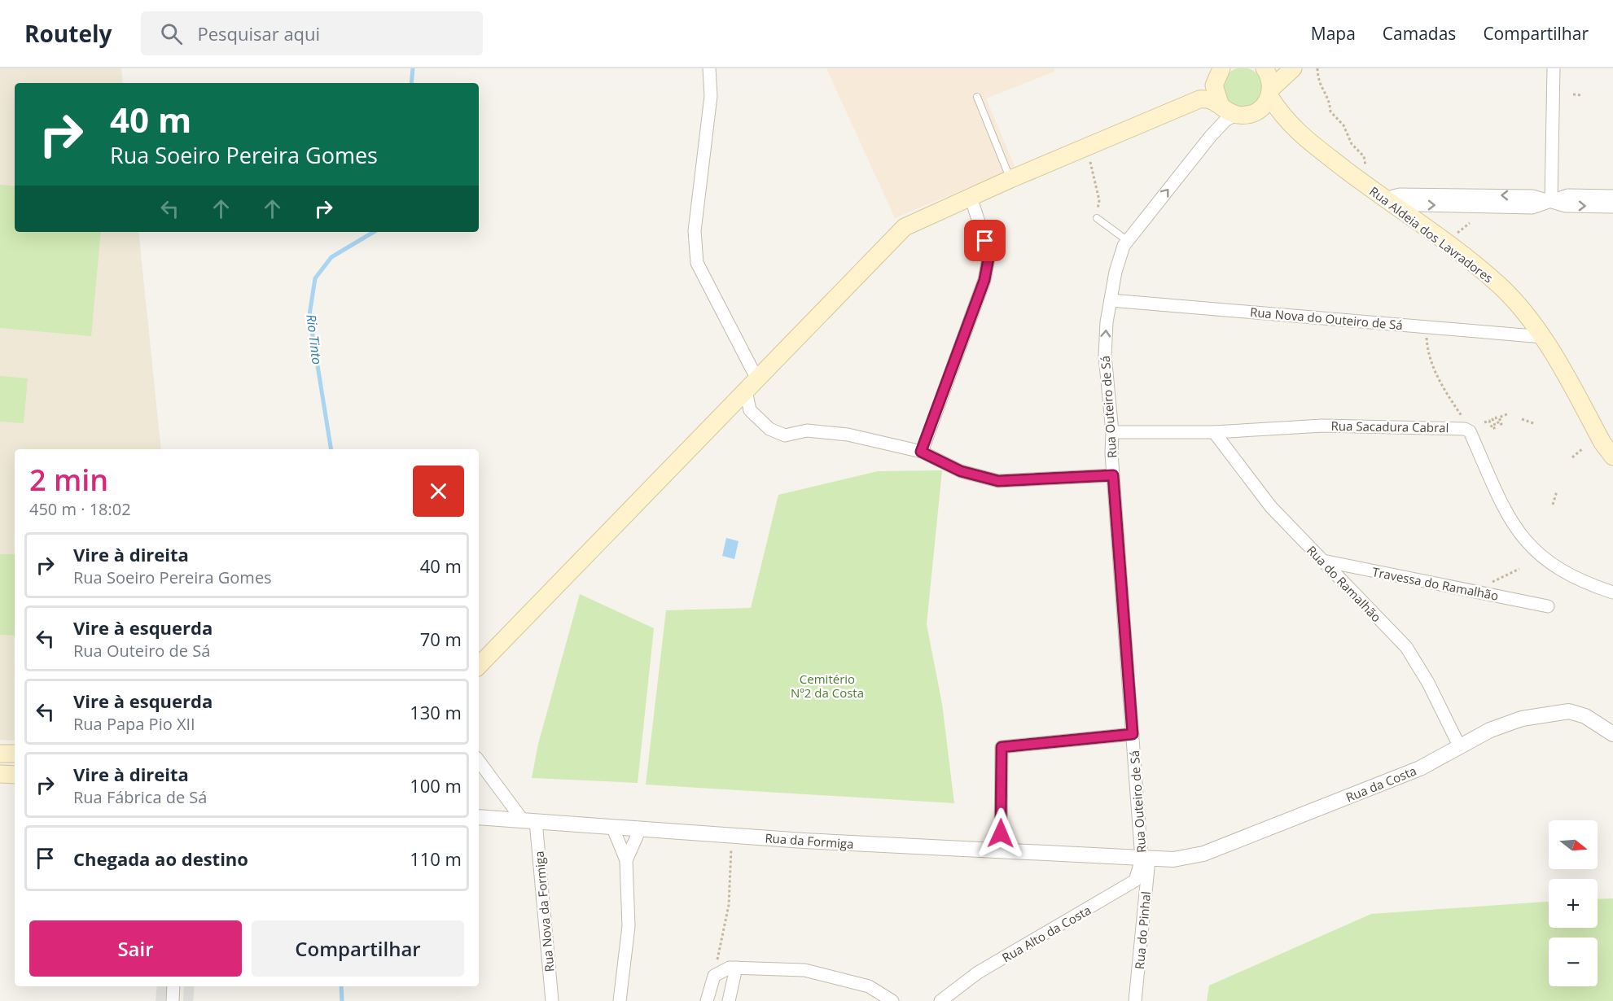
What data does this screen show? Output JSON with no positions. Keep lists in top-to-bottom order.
{
  "streets": {
    "main road": ["Rua Aldeia dos Lavradores"],
    "street": [
      "Rua Nova do Outeiro de Sá",
      "Rua Outeiro de Sá",
      "Rua Sacadura Cabral",
      "Rua do Ramalhão",
      "Travessa do Ramalhão",
      "Rua da Costa",
      "Rua da Formiga",
      "Rua Nova da Formiga",
      "Rua do Pinhal",
      "Rua Alto da Costa"
    ]
  },
  "crossings": [
    ["Rua Aldeia dos Lavradores", "Rua Nova do Outeiro de Sá"],
    ["Rua Aldeia dos Lavradores", "Rua Outeiro de Sá"],
    ["Rua Nova do Outeiro de Sá", "Rua Outeiro de Sá"],
    ["Rua Outeiro de Sá", "Rua Sacadura Cabral"],
    ["Rua Outeiro de Sá", "Rua da Costa"],
    ["Rua Outeiro de Sá", "Rua da Formiga"],
    ["Rua Outeiro de Sá", "Rua do Pinhal"],
    ["Rua Outeiro de Sá", "Rua Alto da Costa"],
    ["Rua Sacadura Cabral", "Rua do Ramalhão"],
    ["Rua do Ramalhão", "Travessa do Ramalhão"],
    ["Rua do Ramalhão", "Rua da Costa"],
    ["Rua da Costa", "Rua da Formiga"],
    ["Rua da Costa", "Rua do Pinhal"],
    ["Rua da Costa", "Rua Alto da Costa"],
    ["Rua da Formiga", "Rua Nova da Formiga"],
    ["Rua da Formiga", "Rua do Pinhal"],
    ["Rua da Formiga", "Rua Alto da Costa"],
    ["Rua do Pinhal", "Rua Alto da Costa"]
  ],
  "one_way": ["Rua Outeiro de Sá"],
  "water": ["Rio Tinto"],
  "parks": ["Cemitério Nº2 da Costa"],
  "north": "right",
  "page": {
    "header": "Routely",
    "search": "Pesquisar aqui",
    "nav": ["Mapa", "Camadas", "Compartilhar"],
    "turn": ["40 m", "Rua Soeiro Pereira Gomes"],
    "heading": ["2 min", "450 m · 18:02"],
    "list": [
      {
        "name": "Vire à direita",
        "note": "Rua Soeiro Pereira Gomes",
        "value": "40 m"
      },
      {
        "name": "Vire à esquerda",
        "note": "Rua Outeiro de Sá",
        "value": "70 m"
      },
      {
        "name": "Vire à esquerda",
        "note": "Rua Papa Pio XII",
        "value": "130 m"
      },
      {
        "name": "Vire à direita",
        "note": "Rua Fábrica de Sá",
        "value": "100 m"
      },
      {
        "name": "Chegada ao destino",
        "value": "110 m"
      }
    ],
    "map_buttons": ["+", "−"],
    "buttons": ["Sair", "Compartilhar"]
  }
}
